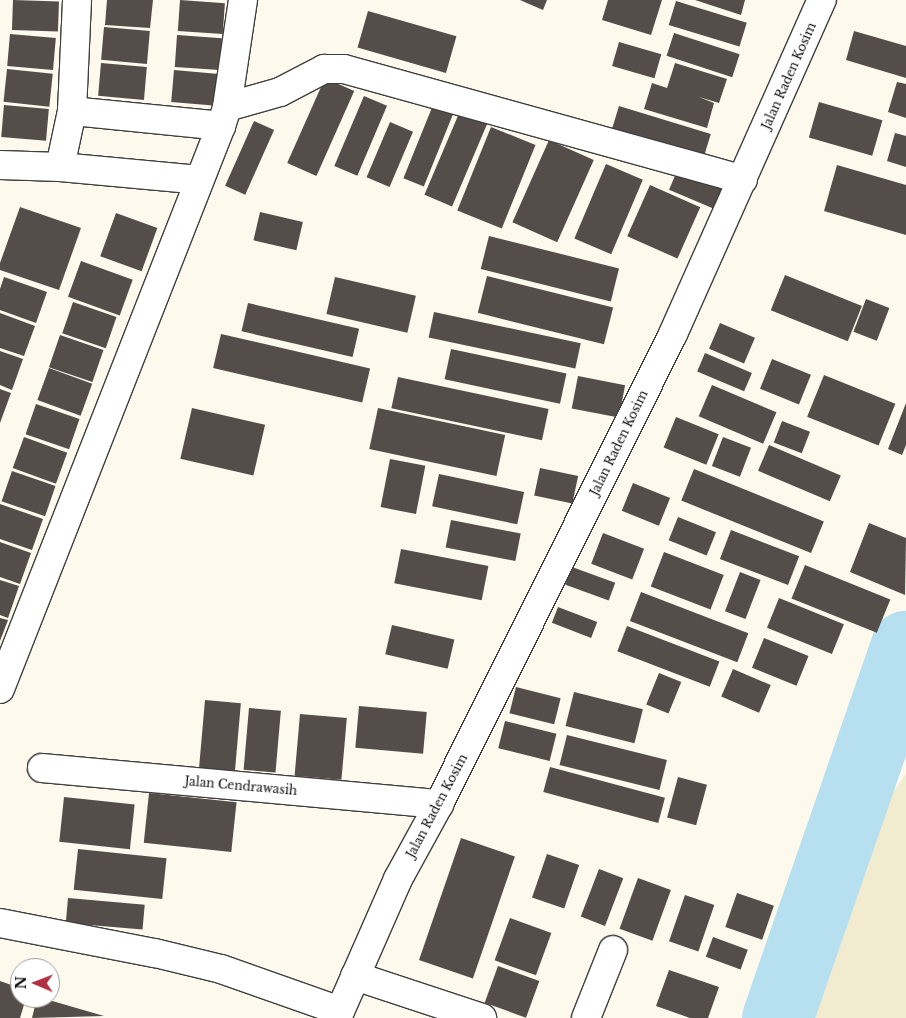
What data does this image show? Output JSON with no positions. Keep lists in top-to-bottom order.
{
  "streets": {
    "street": ["Jalan Raden Kosim", "Jalan Cendrawasih"]
  },
  "crossings": [
    ["Jalan Raden Kosim", "Jalan Cendrawasih"]
  ],
  "north": "left"
}
